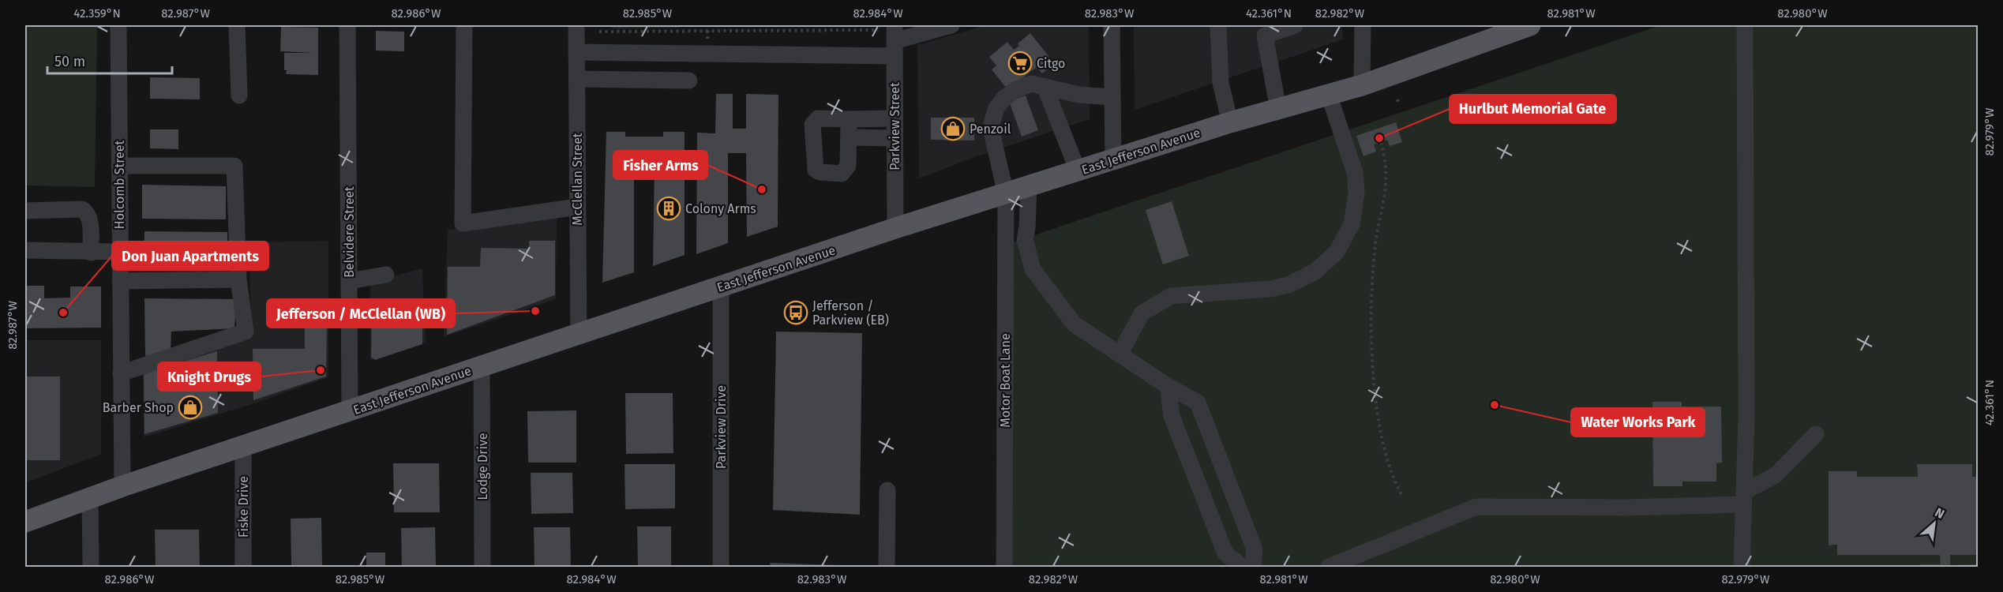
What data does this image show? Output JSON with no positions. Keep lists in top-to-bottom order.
{
  "streets": {
    "main road": ["East Jefferson Avenue"],
    "street": [
      "Parkview Street",
      "McClellan Street",
      "Holcomb Street",
      "Belvidere Street",
      "Motor Boat Lane",
      "Parkview Drive",
      "Lodge Drive",
      "Fiske Drive"
    ]
  },
  "crossings": [
    ["Parkview Street", "East Jefferson Avenue"],
    ["East Jefferson Avenue", "McClellan Street"],
    ["East Jefferson Avenue", "Holcomb Street"],
    ["East Jefferson Avenue", "Belvidere Street"],
    ["East Jefferson Avenue", "Motor Boat Lane"],
    ["East Jefferson Avenue", "Parkview Drive"],
    ["East Jefferson Avenue", "Lodge Drive"],
    ["East Jefferson Avenue", "Fiske Drive"]
  ],
  "places": {
    "supermarket": ["Citgo"],
    "shop": ["Penzoil", "Barber Shop"],
    "other": [
      "Hurlbut Memorial Gate",
      "Fisher Arms",
      "Jefferson / McClellan (WB)",
      "Don Juan Apartments",
      "Knight Drugs",
      "Water Works Park"
    ],
    "building": ["Colony Arms"],
    "bus stop": ["Jefferson / Parkview (EB)"]
  },
  "scale_bar": "50 m",
  "north": "top right",
  "coordinates": [
    "42.359°N",
    "82.987°W",
    "82.986°W",
    "82.985°W",
    "82.984°W",
    "82.983°W",
    "42.361°N",
    "82.982°W",
    "82.981°W",
    "82.980°W",
    "82.979°W"
  ]
}
